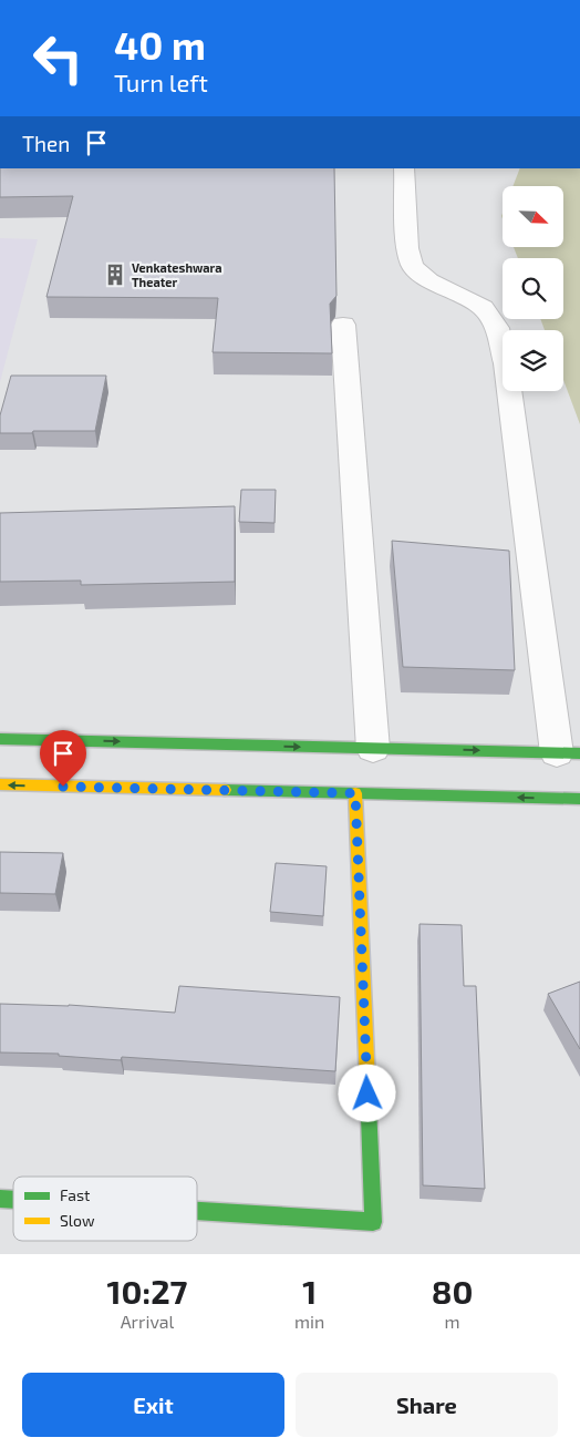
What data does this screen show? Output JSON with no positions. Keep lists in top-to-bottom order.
{
  "places": {
    "building": ["Venkateshwara Theater"]
  },
  "legend": ["Fast", "Slow"],
  "north": "bottom right",
  "page": {
    "turn": ["40 m", "Turn left"],
    "then": "Then",
    "eta": [
      "10:27",
      "Arrival",
      "1",
      "min",
      "80",
      "m"
    ],
    "buttons": ["Exit", "Share"]
  }
}
